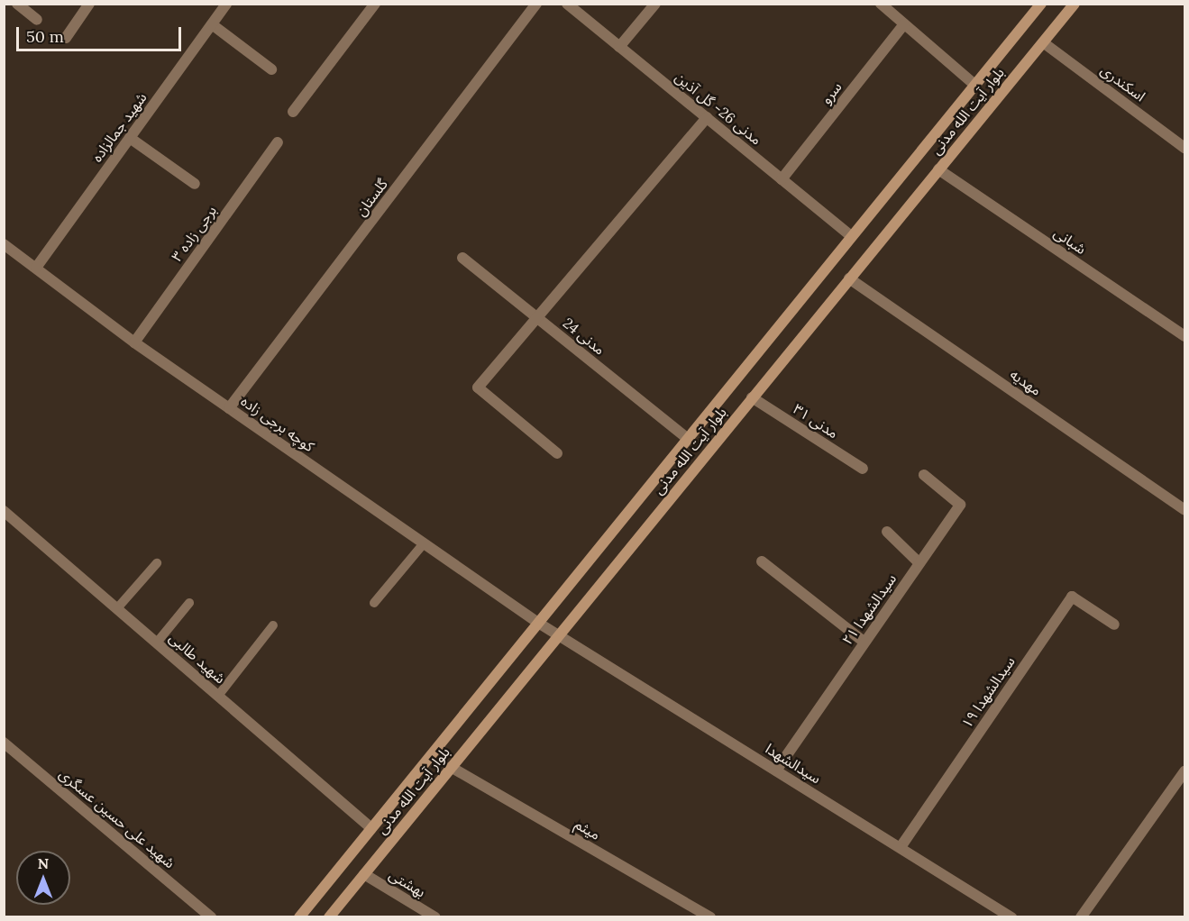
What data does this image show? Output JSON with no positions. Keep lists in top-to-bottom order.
{
  "streets": {
    "main road": ["بلوار آیت الله مدنی"],
    "street": [
      "اسکندری",
      "سرو",
      "مدنی 26- گل آذین",
      "شهید جمالزاده",
      "گلستان",
      "برجی زاده ۳",
      "شبانی",
      "مدنی 24",
      "مهدیه",
      "مدنی ۳۱",
      "کوچه برجى زاده",
      "سیدالشهدا ۲۱",
      "شهید طالبی",
      "سیدالشهدا ۱۹",
      "سیدالشهدا",
      "شهید علی حسین عسگری",
      "میثم",
      "بهشتی"
    ]
  },
  "crossings": [
    ["اسکندری", "بلوار آیت الله مدنی"],
    ["سرو", "مدنی 26- گل آذین"],
    ["مدنی 26- گل آذین", "بلوار آیت الله مدنی"],
    ["بلوار آیت الله مدنی", "شبانی"],
    ["بلوار آیت الله مدنی", "مدنی 24"],
    ["بلوار آیت الله مدنی", "مهدیه"],
    ["بلوار آیت الله مدنی", "مدنی ۳۱"],
    ["بلوار آیت الله مدنی", "کوچه برجى زاده"],
    ["بلوار آیت الله مدنی", "شهید طالبی"],
    ["بلوار آیت الله مدنی", "سیدالشهدا"],
    ["بلوار آیت الله مدنی", "میثم"],
    ["بلوار آیت الله مدنی", "بهشتی"],
    ["شهید جمالزاده", "کوچه برجى زاده"],
    ["گلستان", "کوچه برجى زاده"],
    ["برجی زاده ۳", "کوچه برجى زاده"],
    ["کوچه برجى زاده", "سیدالشهدا"],
    ["سیدالشهدا ۲۱", "سیدالشهدا"],
    ["سیدالشهدا ۱۹", "سیدالشهدا"]
  ],
  "scale_bar": "50 m",
  "north": "top"
}
